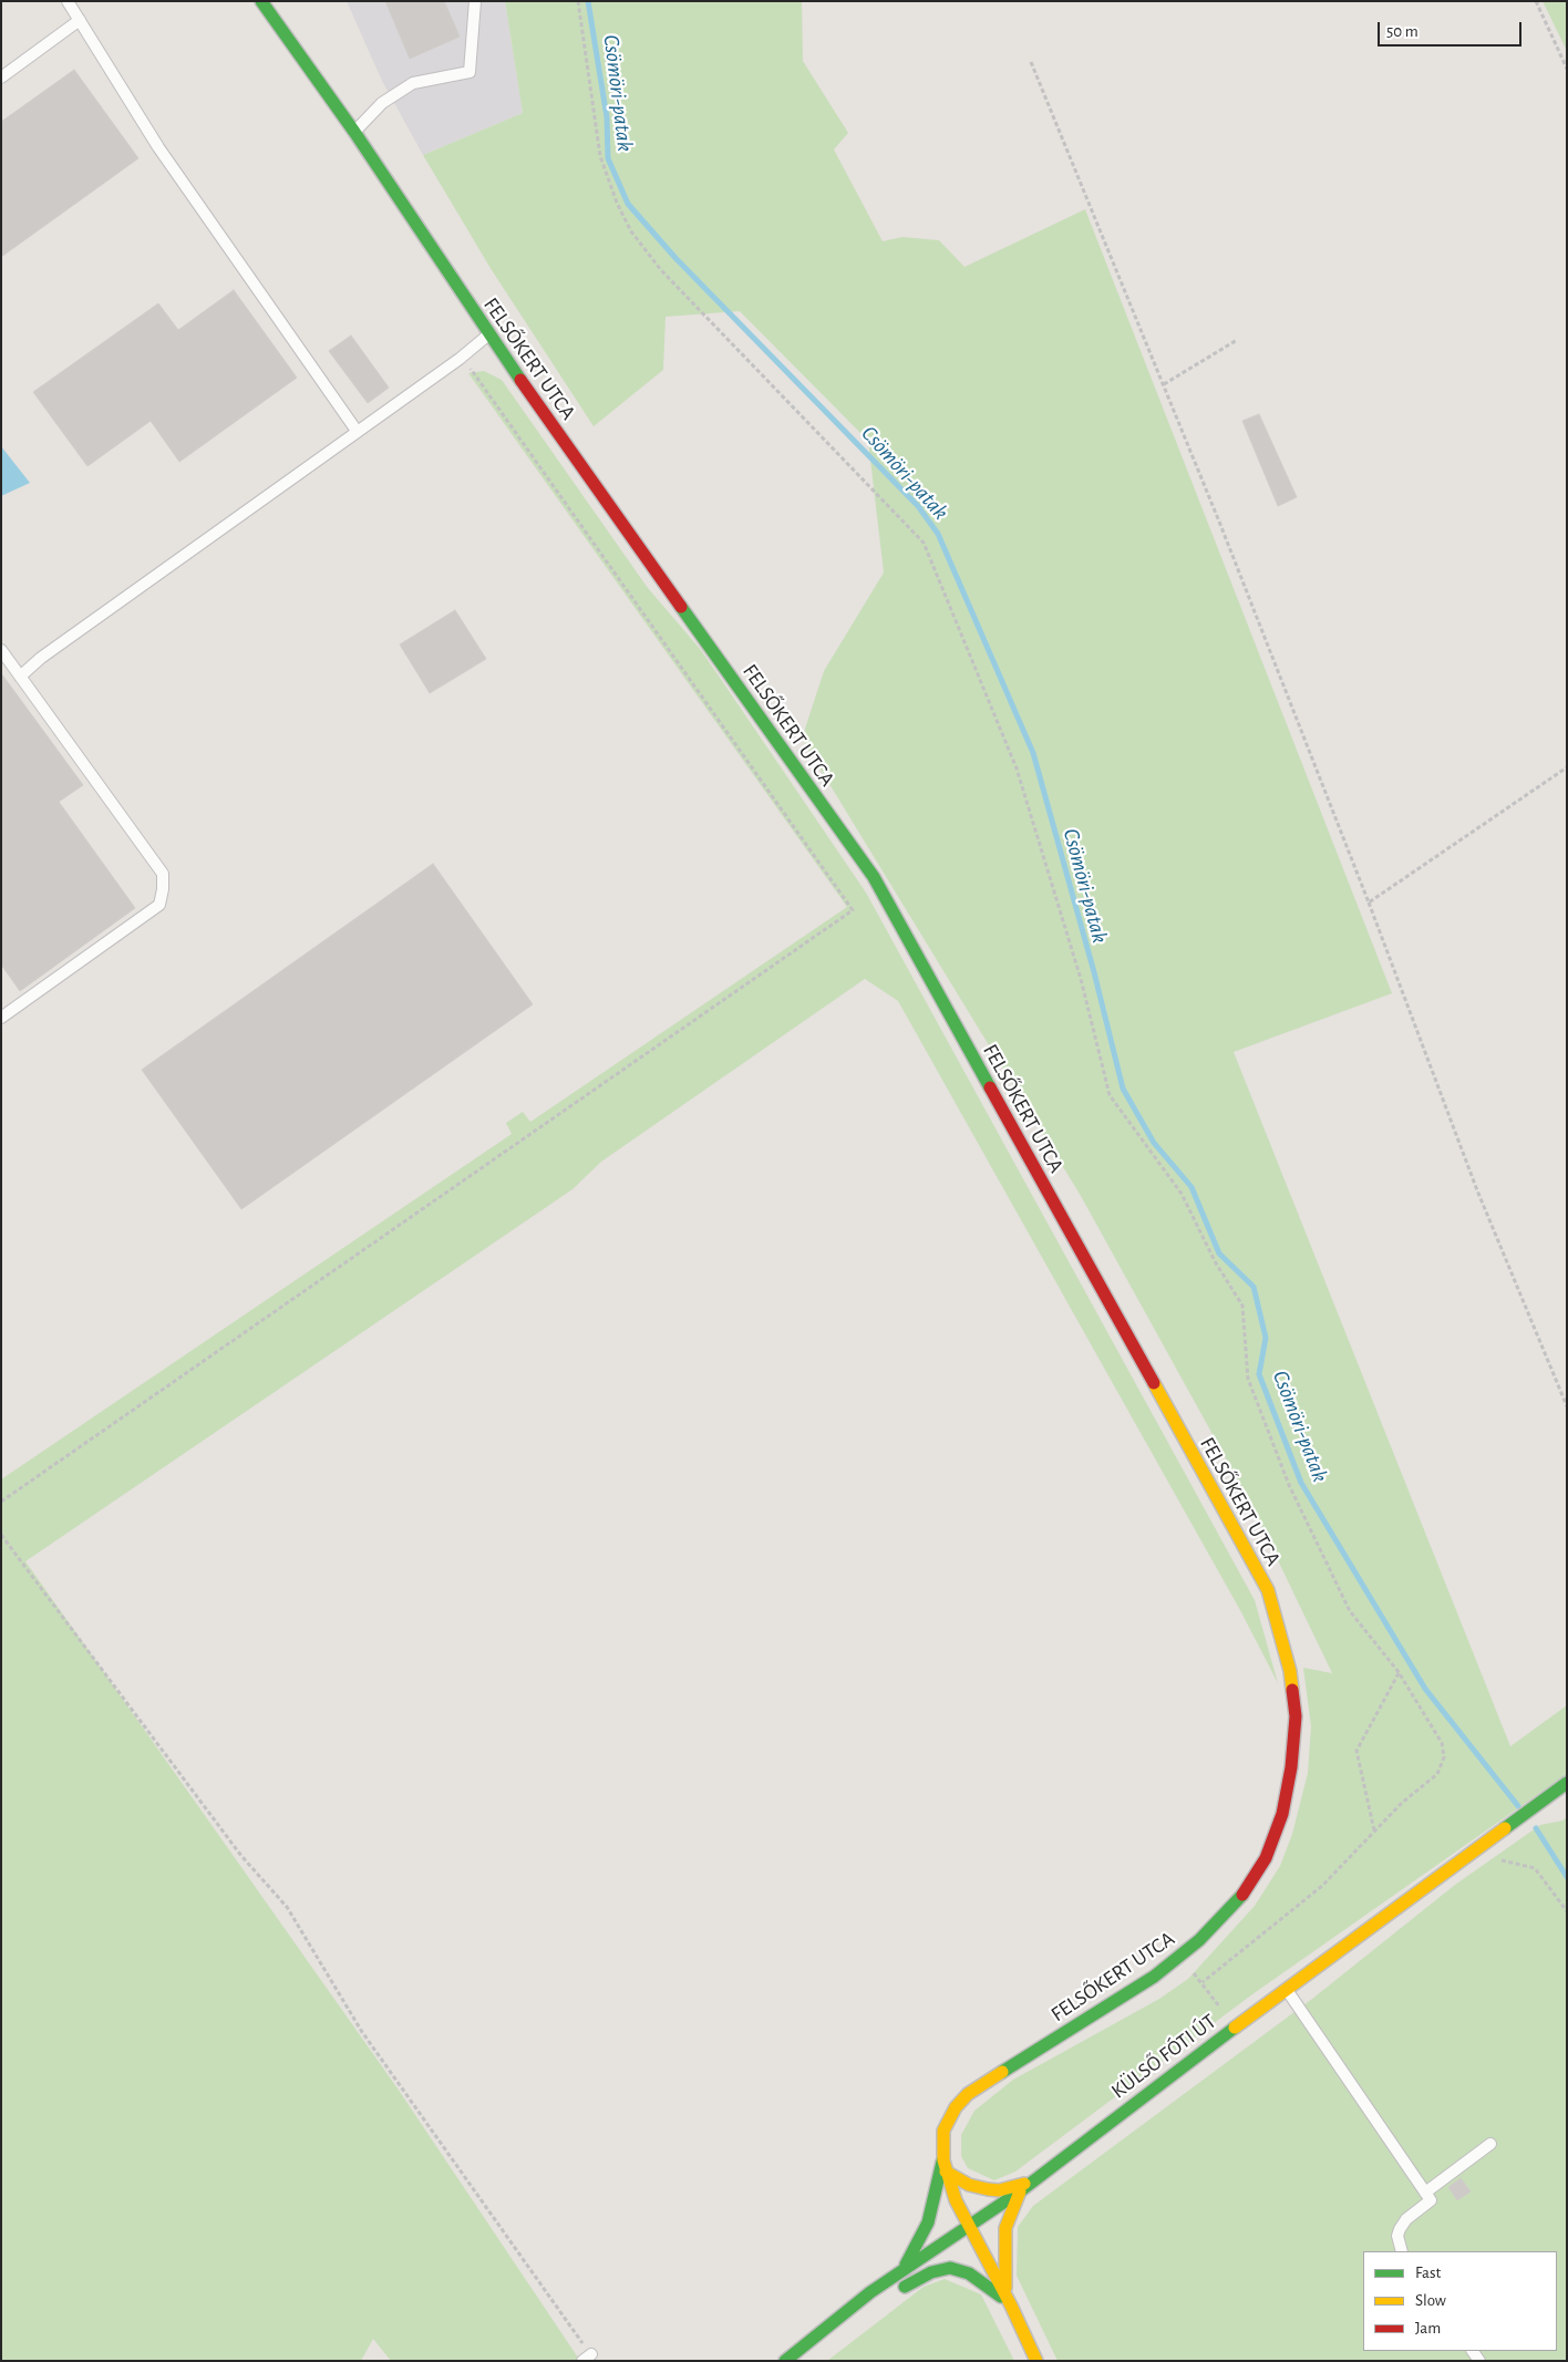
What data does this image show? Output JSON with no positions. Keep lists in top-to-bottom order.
{
  "streets": {
    "street": ["FELSŐKERT UTCA", "KÜLSŐ FÓTI ÚT"]
  },
  "crossings": [
    ["FELSŐKERT UTCA", "KÜLSŐ FÓTI ÚT"]
  ],
  "water": ["Csömöri-patak"],
  "legend": ["Fast", "Slow", "Jam"],
  "scale_bar": "50 m"
}
